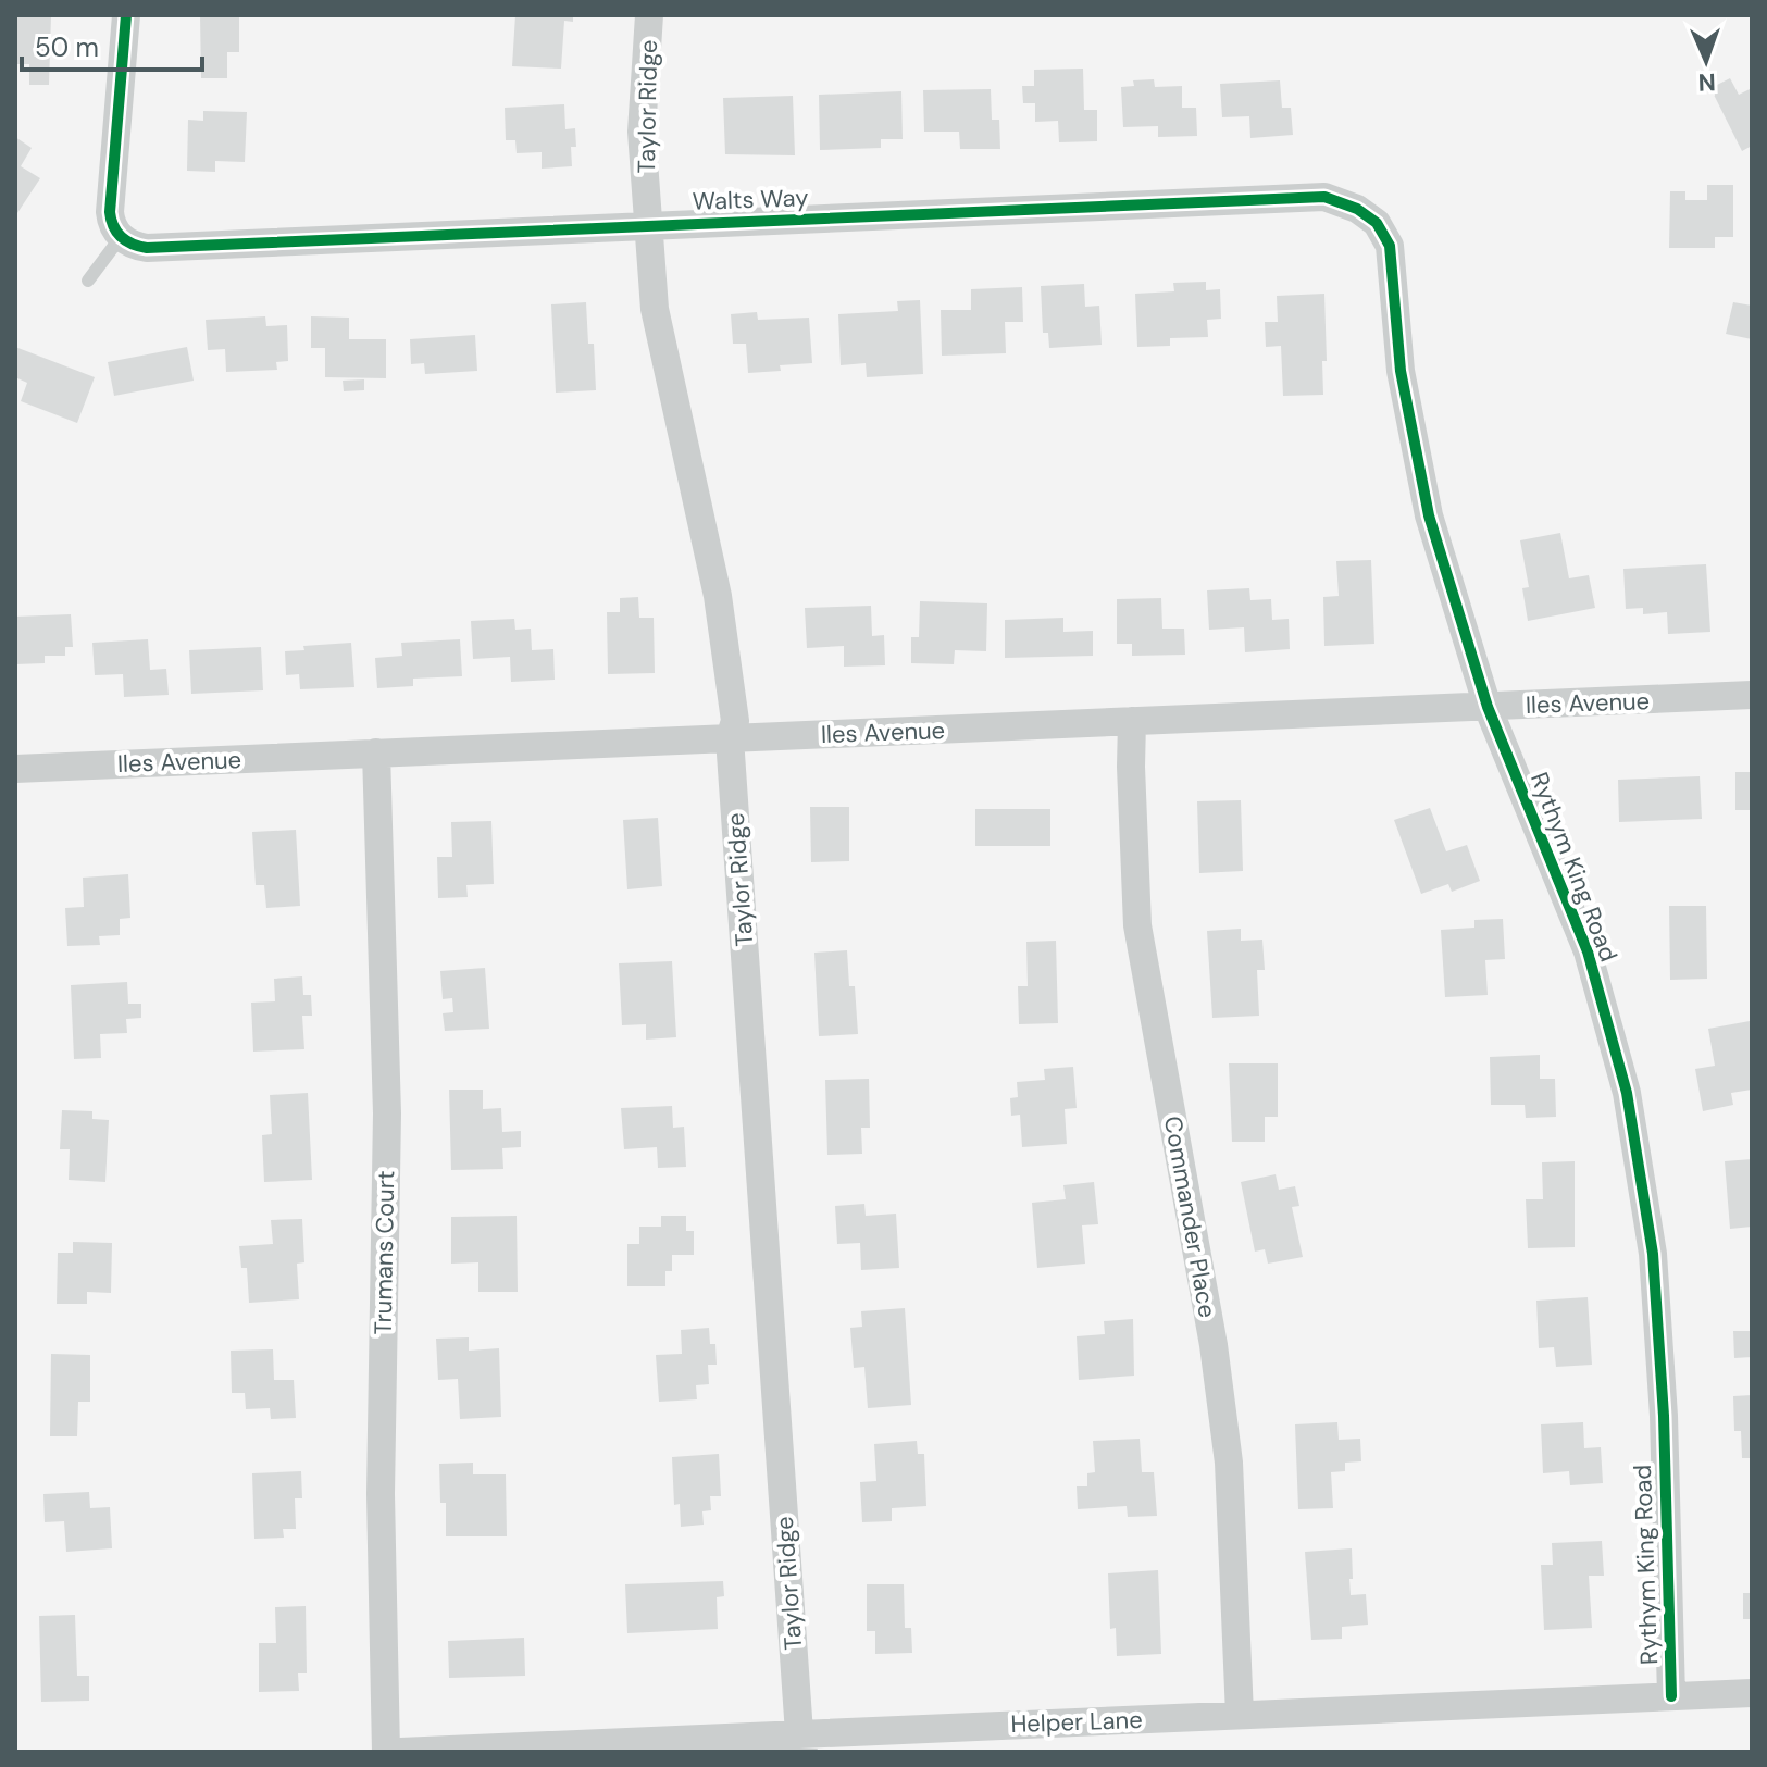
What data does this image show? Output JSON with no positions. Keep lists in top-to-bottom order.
{
  "streets": {
    "street": [
      "Taylor Ridge",
      "Walts Way",
      "Iles Avenue",
      "Rythym King Road",
      "Commander Place",
      "Trumans Court",
      "Helper Lane"
    ]
  },
  "crossings": [
    ["Taylor Ridge", "Walts Way"],
    ["Taylor Ridge", "Iles Avenue"],
    ["Taylor Ridge", "Helper Lane"],
    ["Walts Way", "Rythym King Road"],
    ["Iles Avenue", "Rythym King Road"],
    ["Iles Avenue", "Commander Place"],
    ["Iles Avenue", "Trumans Court"],
    ["Rythym King Road", "Helper Lane"],
    ["Commander Place", "Helper Lane"]
  ],
  "scale_bar": "50 m",
  "north": "bottom"
}
